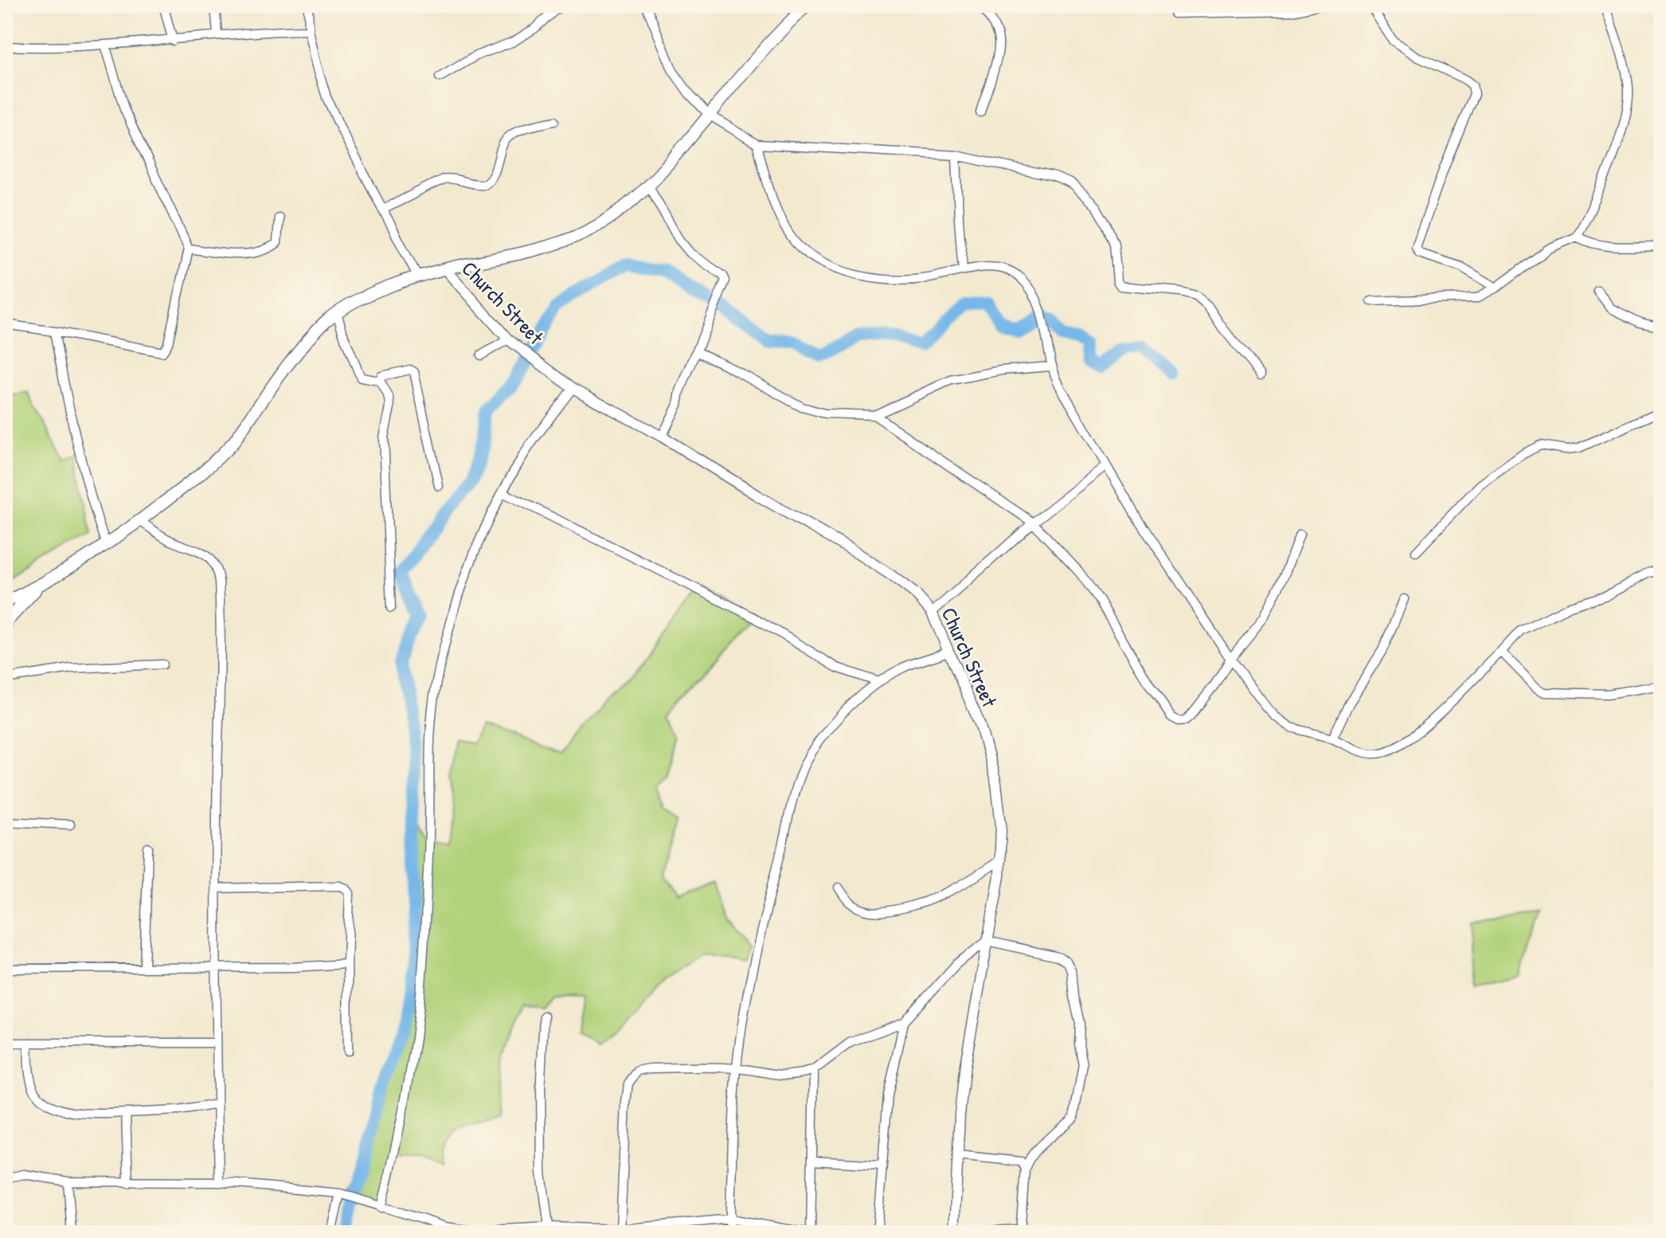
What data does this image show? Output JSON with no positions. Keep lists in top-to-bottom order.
{
  "streets": {
    "main road": ["Church Street"]
  }
}
